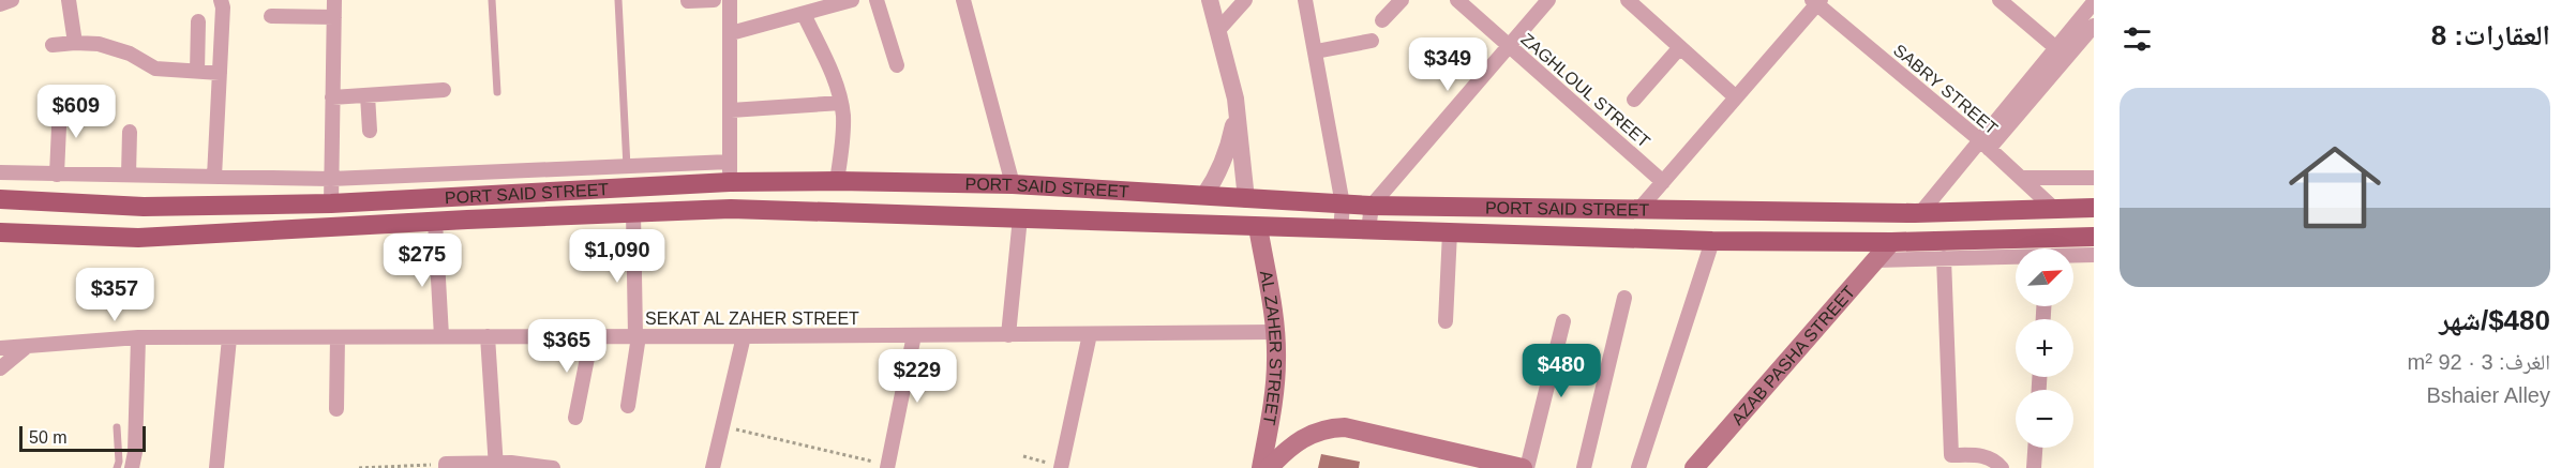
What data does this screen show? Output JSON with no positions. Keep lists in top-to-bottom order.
{
  "streets": {
    "main road": ["PORT SAID STREET", "AL ZAHER STREET", "AZAB PASHA STREET"],
    "street": ["SABRY STREET", "ZAGHLOUL STREET", "SEKAT AL ZAHER STREET"]
  },
  "crossings": [
    ["SABRY STREET", "PORT SAID STREET"],
    ["PORT SAID STREET", "AL ZAHER STREET"],
    ["PORT SAID STREET", "AZAB PASHA STREET"],
    ["SEKAT AL ZAHER STREET", "AL ZAHER STREET"]
  ],
  "scale_bar": "50 m",
  "north": "top right",
  "page": {
    "heading": "العقارات: 8",
    "price": [
      "$349",
      "$609",
      "$1,090",
      "$275",
      "$357",
      "$365",
      "$480",
      "$229"
    ],
    "list": [
      {
        "name": "$480/شهر",
        "note": "الغرف: 3 · 92 m² · Bshaier Alley"
      }
    ],
    "map_buttons": ["+", "−"],
    "scale": "50 m"
  }
}
